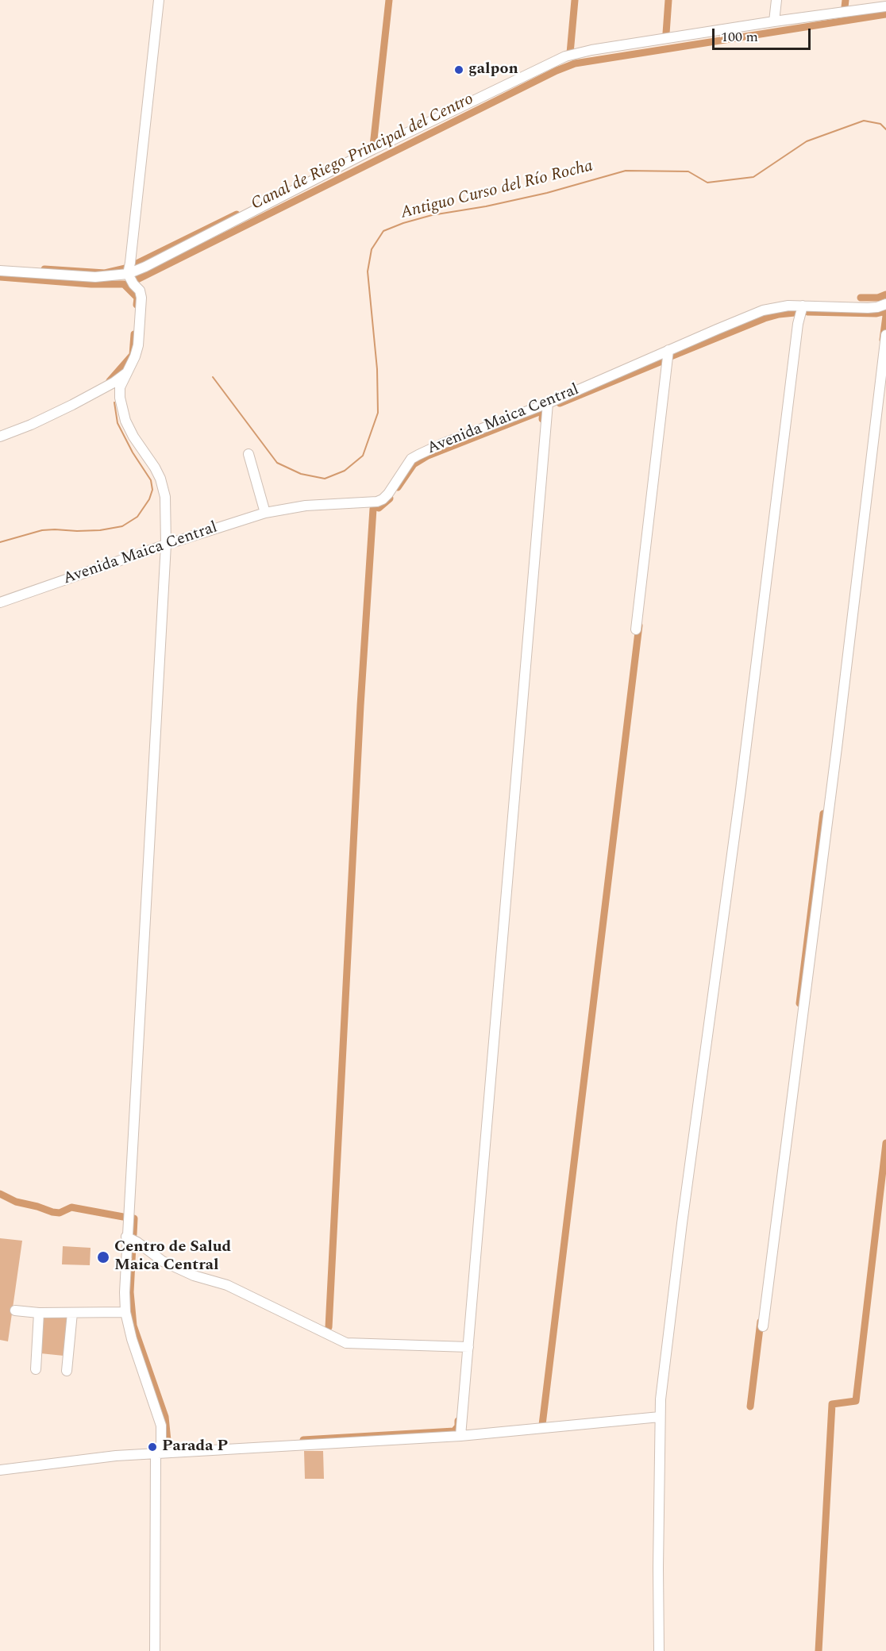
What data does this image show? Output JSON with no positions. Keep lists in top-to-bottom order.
{
  "streets": {
    "street": ["Avenida Maica Central"]
  },
  "water": ["Canal de Riego Principal del Centro", "Antiguo Curso del Río Rocha"],
  "places": ["galpon", "Centro de Salud Maica Central", "Parada P"],
  "scale_bar": "100 m"
}
